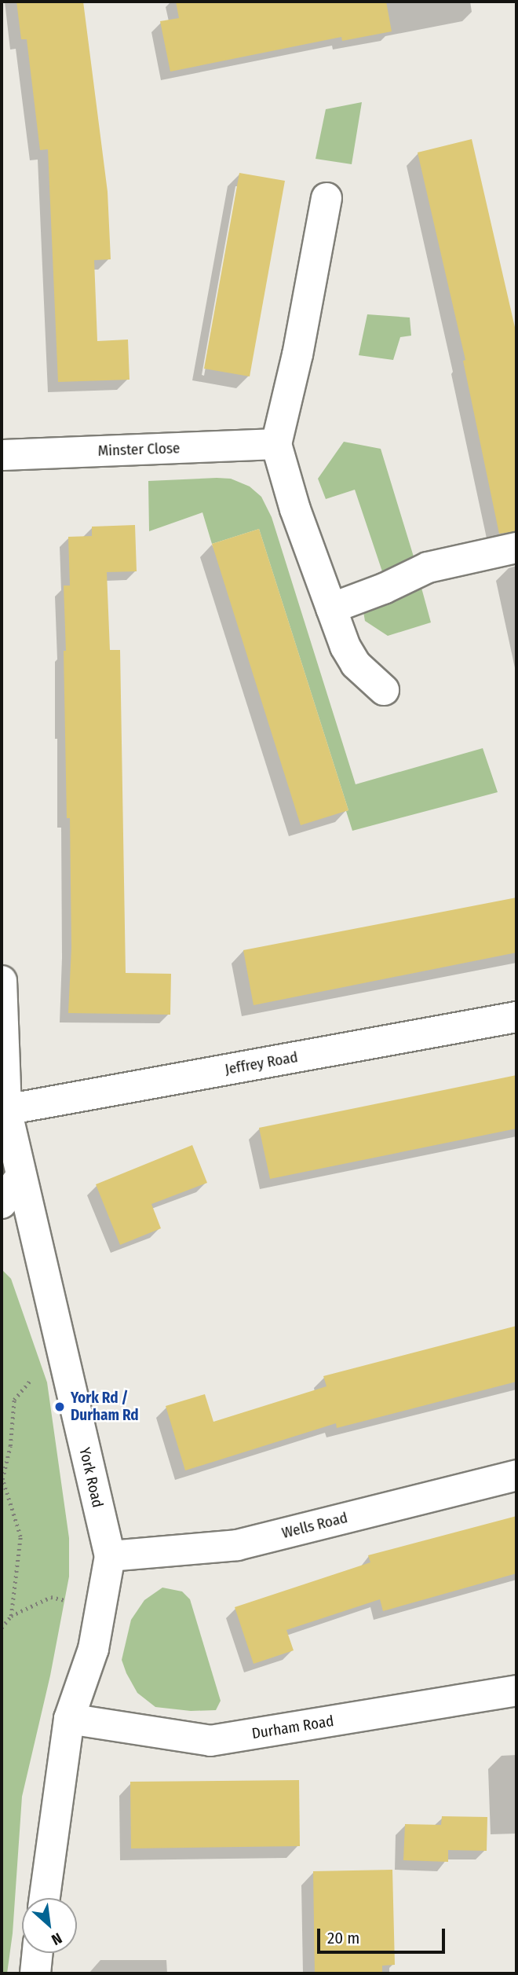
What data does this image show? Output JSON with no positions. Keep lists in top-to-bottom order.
{
  "streets": {
    "street": [
      "Minster Close",
      "Jeffrey Road",
      "York Road",
      "Wells Road",
      "Durham Road"
    ]
  },
  "crossings": [
    ["Jeffrey Road", "York Road"],
    ["York Road", "Wells Road"],
    ["York Road", "Durham Road"]
  ],
  "places": ["York Rd / Durham Rd"],
  "scale_bar": "20 m",
  "north": "bottom right"
}
